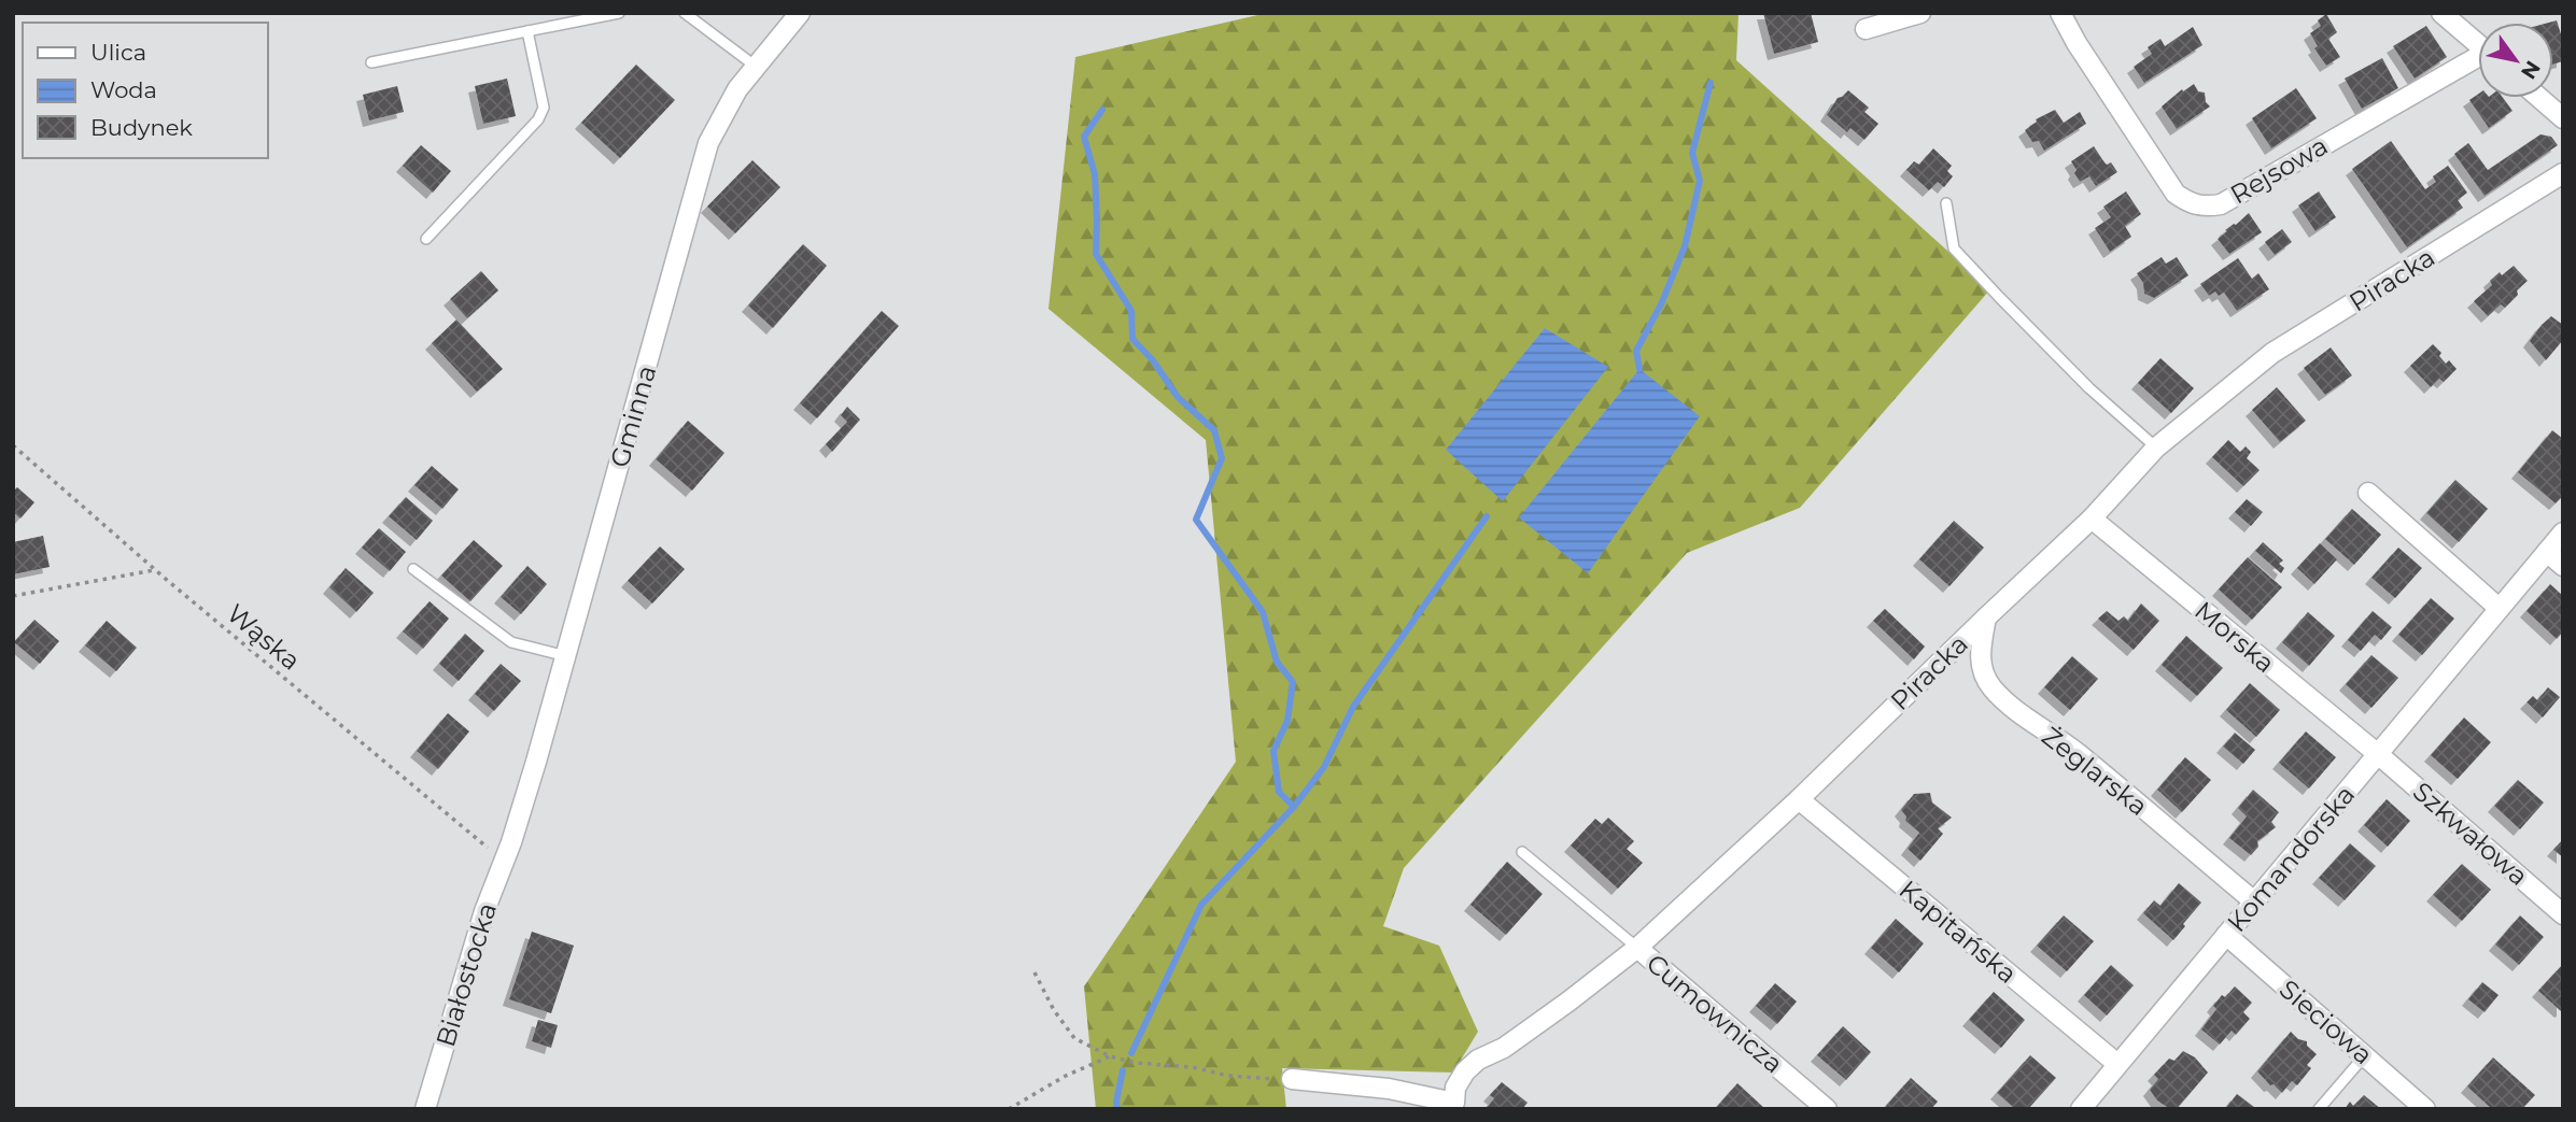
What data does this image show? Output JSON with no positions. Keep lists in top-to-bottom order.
{
  "streets": {
    "street": [
      "Rejsowa",
      "Piracka",
      "Gminna",
      "Morska",
      "Żeglarska",
      "Szkwałowa",
      "Komandorska",
      "Kapitańska",
      "Białostocka",
      "Cumownicza",
      "Sieciowa"
    ],
    "path": ["Wąska"]
  },
  "crossings": [
    ["Piracka", "Morska"],
    ["Piracka", "Żeglarska"],
    ["Piracka", "Kapitańska"],
    ["Piracka", "Cumownicza"],
    ["Gminna", "Białostocka"],
    ["Morska", "Szkwałowa"],
    ["Morska", "Komandorska"],
    ["Żeglarska", "Komandorska"],
    ["Szkwałowa", "Komandorska"],
    ["Komandorska", "Kapitańska"],
    ["Komandorska", "Sieciowa"]
  ],
  "legend": ["Ulica", "Woda", "Budynek"],
  "north": "bottom right"
}
